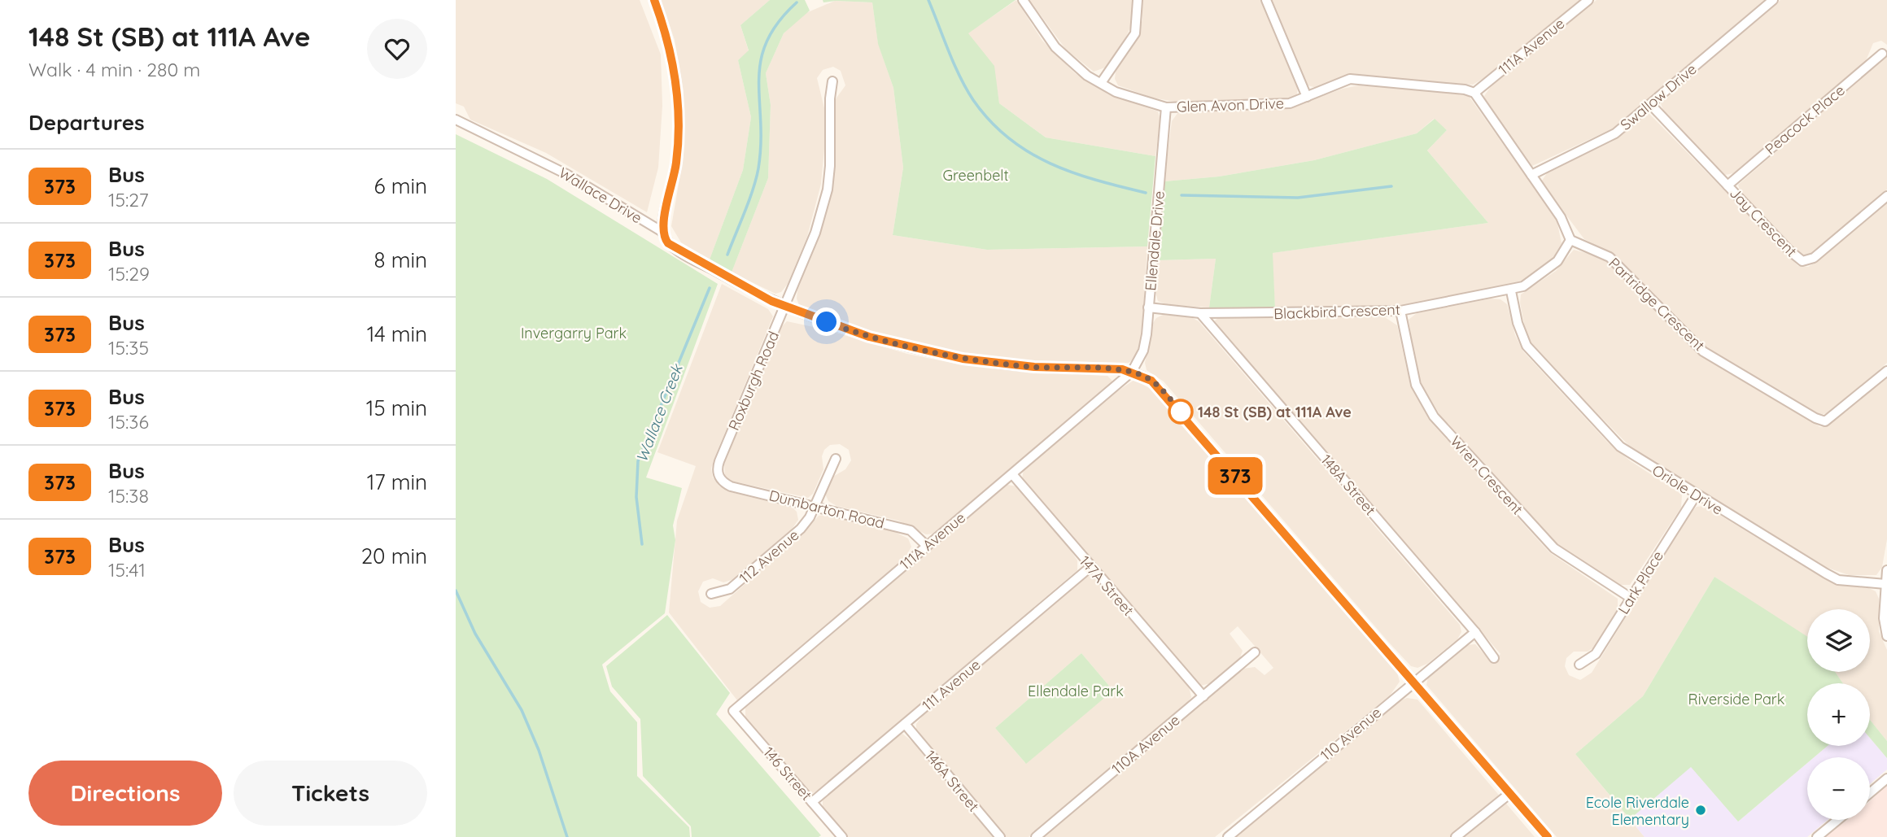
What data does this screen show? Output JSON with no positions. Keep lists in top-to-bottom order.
{
  "streets": {
    "street": [
      "111A Avenue",
      "Swallow Drive",
      "Glen Avon Drive",
      "Peacock Place",
      "Wallace Drive",
      "Jay Crescent",
      "Ellendale Drive",
      "Partridge Crescent",
      "Blackbird Crescent",
      "Roxburgh Road",
      "Wren Crescent",
      "148A Street",
      "Oriole Drive",
      "Dumbarton Road",
      "112 Avenue",
      "Lark Place",
      "147A Street",
      "111 Avenue",
      "110 Avenue",
      "110A Avenue",
      "146 Street",
      "146A Street"
    ]
  },
  "crossings": [
    ["111A Avenue", "Glen Avon Drive"],
    ["111A Avenue", "Wallace Drive"],
    ["111A Avenue", "Ellendale Drive"],
    ["111A Avenue", "Dumbarton Road"],
    ["111A Avenue", "147A Street"],
    ["111A Avenue", "146 Street"],
    ["Swallow Drive", "Jay Crescent"],
    ["Glen Avon Drive", "Ellendale Drive"],
    ["Peacock Place", "Jay Crescent"],
    ["Wallace Drive", "Ellendale Drive"],
    ["Wallace Drive", "Roxburgh Road"],
    ["Ellendale Drive", "Blackbird Crescent"],
    ["Partridge Crescent", "Blackbird Crescent"],
    ["Blackbird Crescent", "Wren Crescent"],
    ["Blackbird Crescent", "148A Street"],
    ["Blackbird Crescent", "Oriole Drive"],
    ["Roxburgh Road", "Dumbarton Road"],
    ["Wren Crescent", "Lark Place"],
    ["148A Street", "110 Avenue"],
    ["Oriole Drive", "Lark Place"],
    ["Dumbarton Road", "112 Avenue"],
    ["147A Street", "111 Avenue"],
    ["147A Street", "110A Avenue"],
    ["111 Avenue", "146 Street"],
    ["111 Avenue", "146A Street"]
  ],
  "water": ["Wallace Creek"],
  "parks": [
    "Greenbelt",
    "Invergarry Park",
    "Ellendale Park",
    "Riverside Park"
  ],
  "places": ["148 St (SB) at 111A Ave", "Ecole Riverdale Elementary"],
  "lines": ["bus line 373"],
  "page": {
    "heading": [
      ["148 St (SB) at 111A Ave", "Walk · 4 min · 280 m"],
      "Departures"
    ],
    "on_map": "373",
    "list": [
      {
        "mark": "373",
        "name": "Bus",
        "note": "15:27",
        "value": "6 min"
      },
      {
        "mark": "373",
        "name": "Bus",
        "note": "15:29",
        "value": "8 min"
      },
      {
        "mark": "373",
        "name": "Bus",
        "note": "15:35",
        "value": "14 min"
      },
      {
        "mark": "373",
        "name": "Bus",
        "note": "15:36",
        "value": "15 min"
      },
      {
        "mark": "373",
        "name": "Bus",
        "note": "15:38",
        "value": "17 min"
      },
      {
        "mark": "373",
        "name": "Bus",
        "note": "15:41",
        "value": "20 min"
      }
    ],
    "map_buttons": ["+", "−"],
    "buttons": ["Directions", "Tickets"]
  }
}
